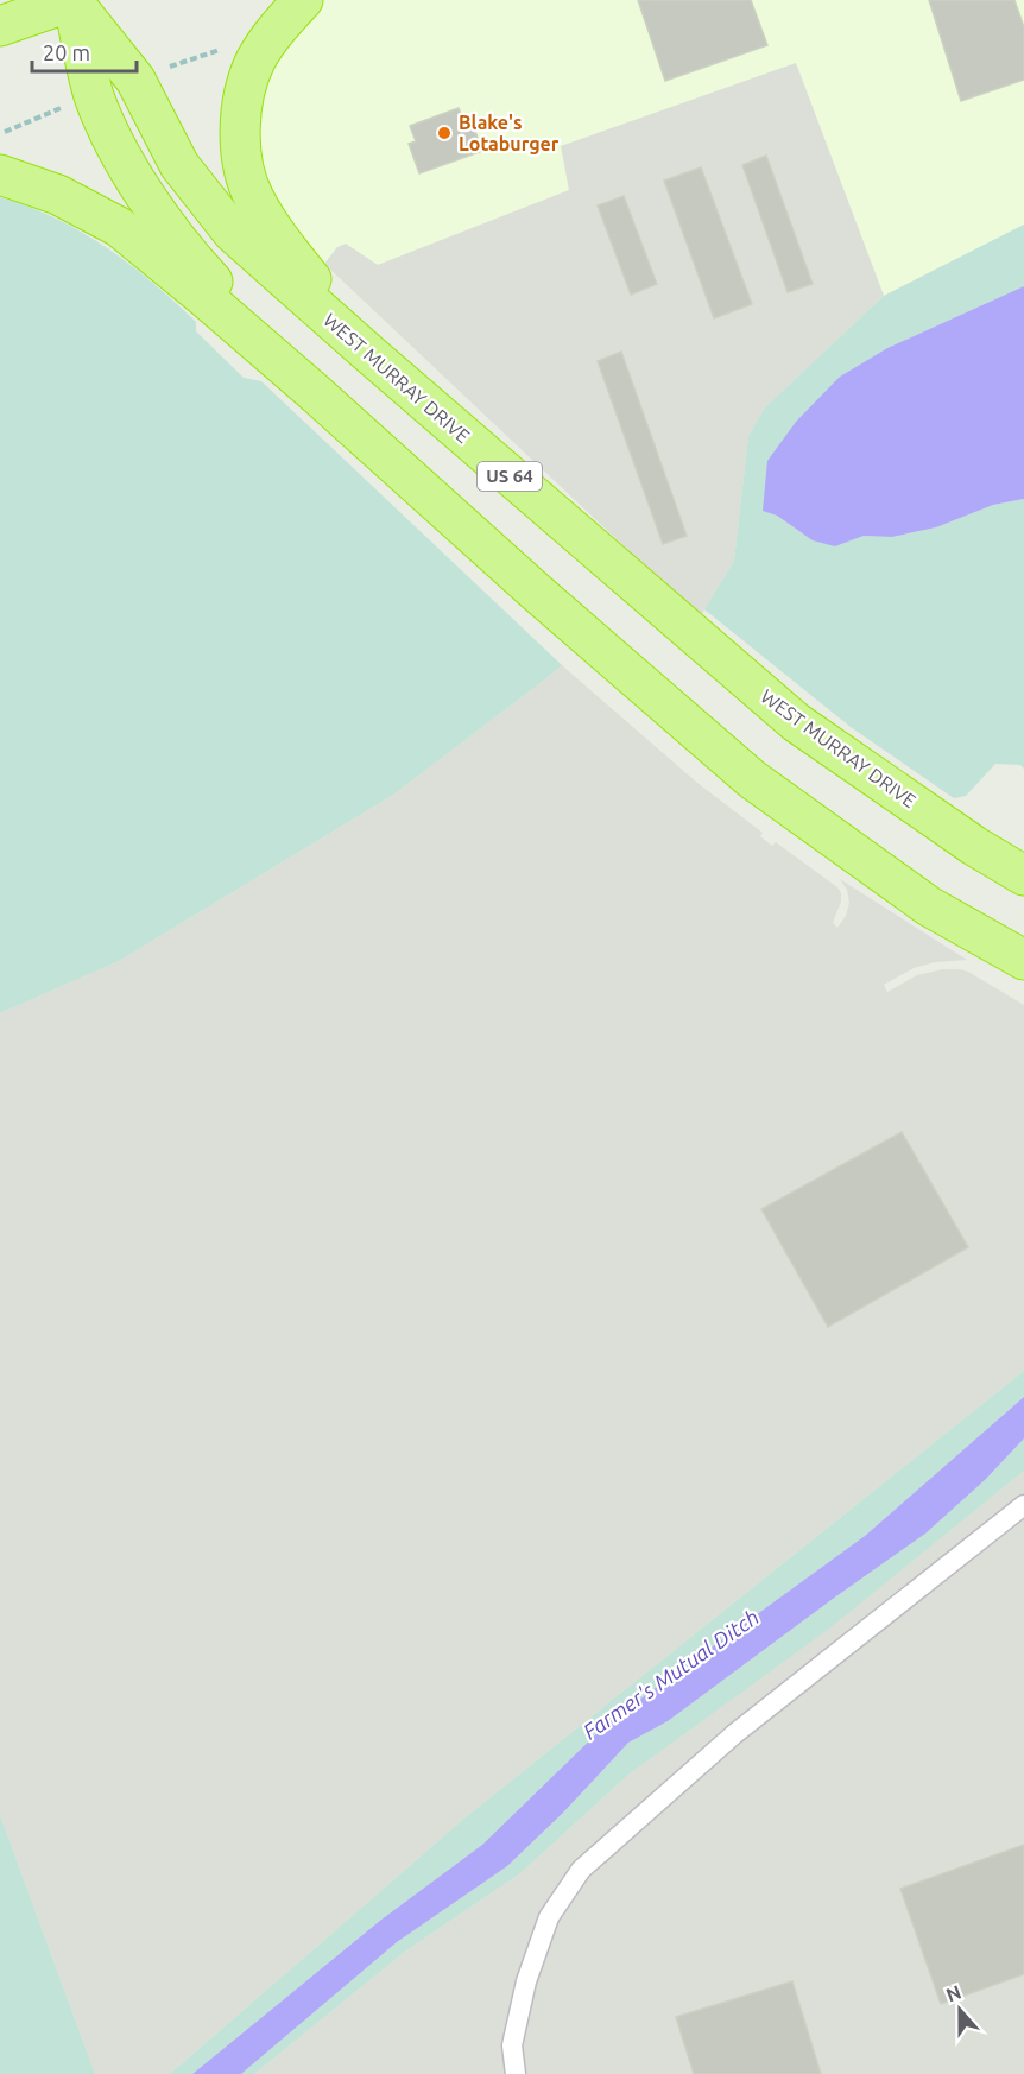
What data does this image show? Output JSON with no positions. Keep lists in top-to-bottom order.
{
  "streets": {
    "highway": ["WEST MURRAY DRIVE", "US 64"]
  },
  "water": ["Farmer's Mutual Ditch"],
  "places": ["Blake's Lotaburger"],
  "scale_bar": "20 m",
  "north": "top"
}
